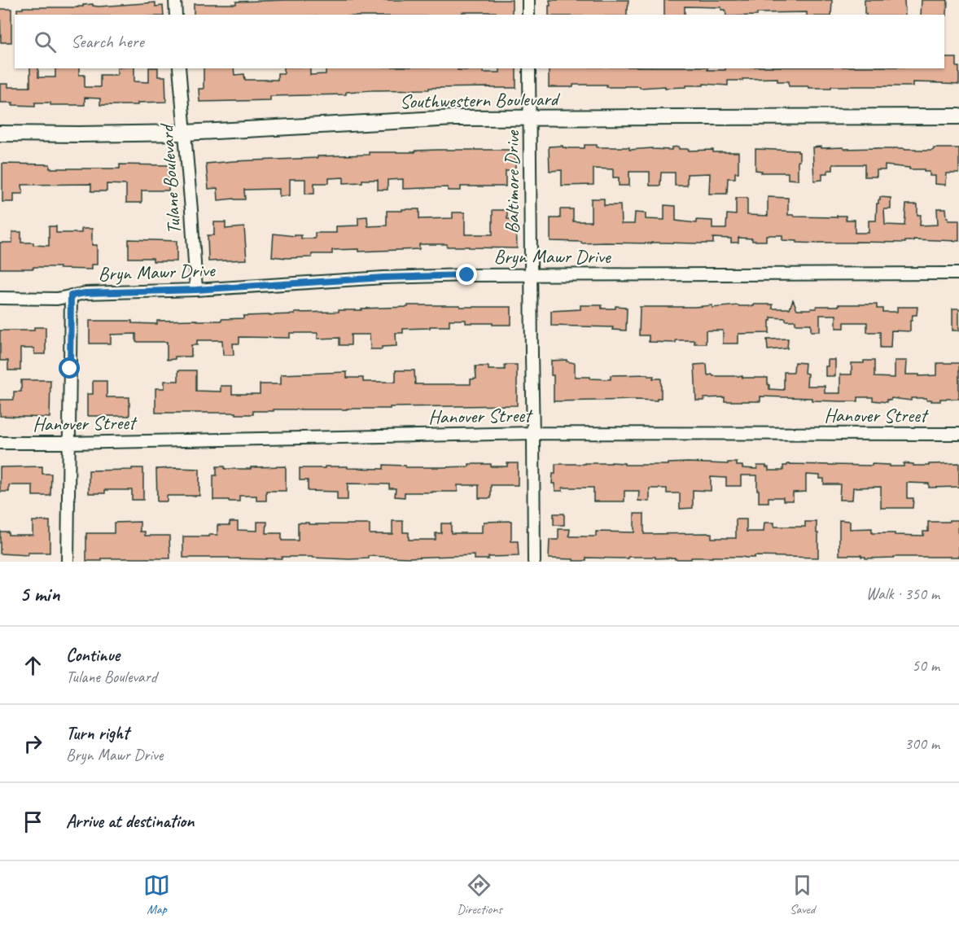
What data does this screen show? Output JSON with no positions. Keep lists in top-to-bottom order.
{
  "streets": {
    "street": [
      "Southwestern Boulevard",
      "Tulane Boulevard",
      "Baltimore Drive",
      "Bryn Mawr Drive",
      "Hanover Street"
    ]
  },
  "crossings": [
    ["Southwestern Boulevard", "Tulane Boulevard"],
    ["Southwestern Boulevard", "Baltimore Drive"],
    ["Tulane Boulevard", "Bryn Mawr Drive"],
    ["Baltimore Drive", "Bryn Mawr Drive"],
    ["Baltimore Drive", "Hanover Street"]
  ],
  "page": {
    "search": "Search here",
    "heading": ["5 min", "Walk · 350 m"],
    "list": [
      ["Continue", "Tulane Boulevard", "50 m"],
      ["Turn right", "Bryn Mawr Drive", "300 m"],
      "Arrive at destination"
    ],
    "nav": ["Map", "Directions", "Saved"]
  }
}
